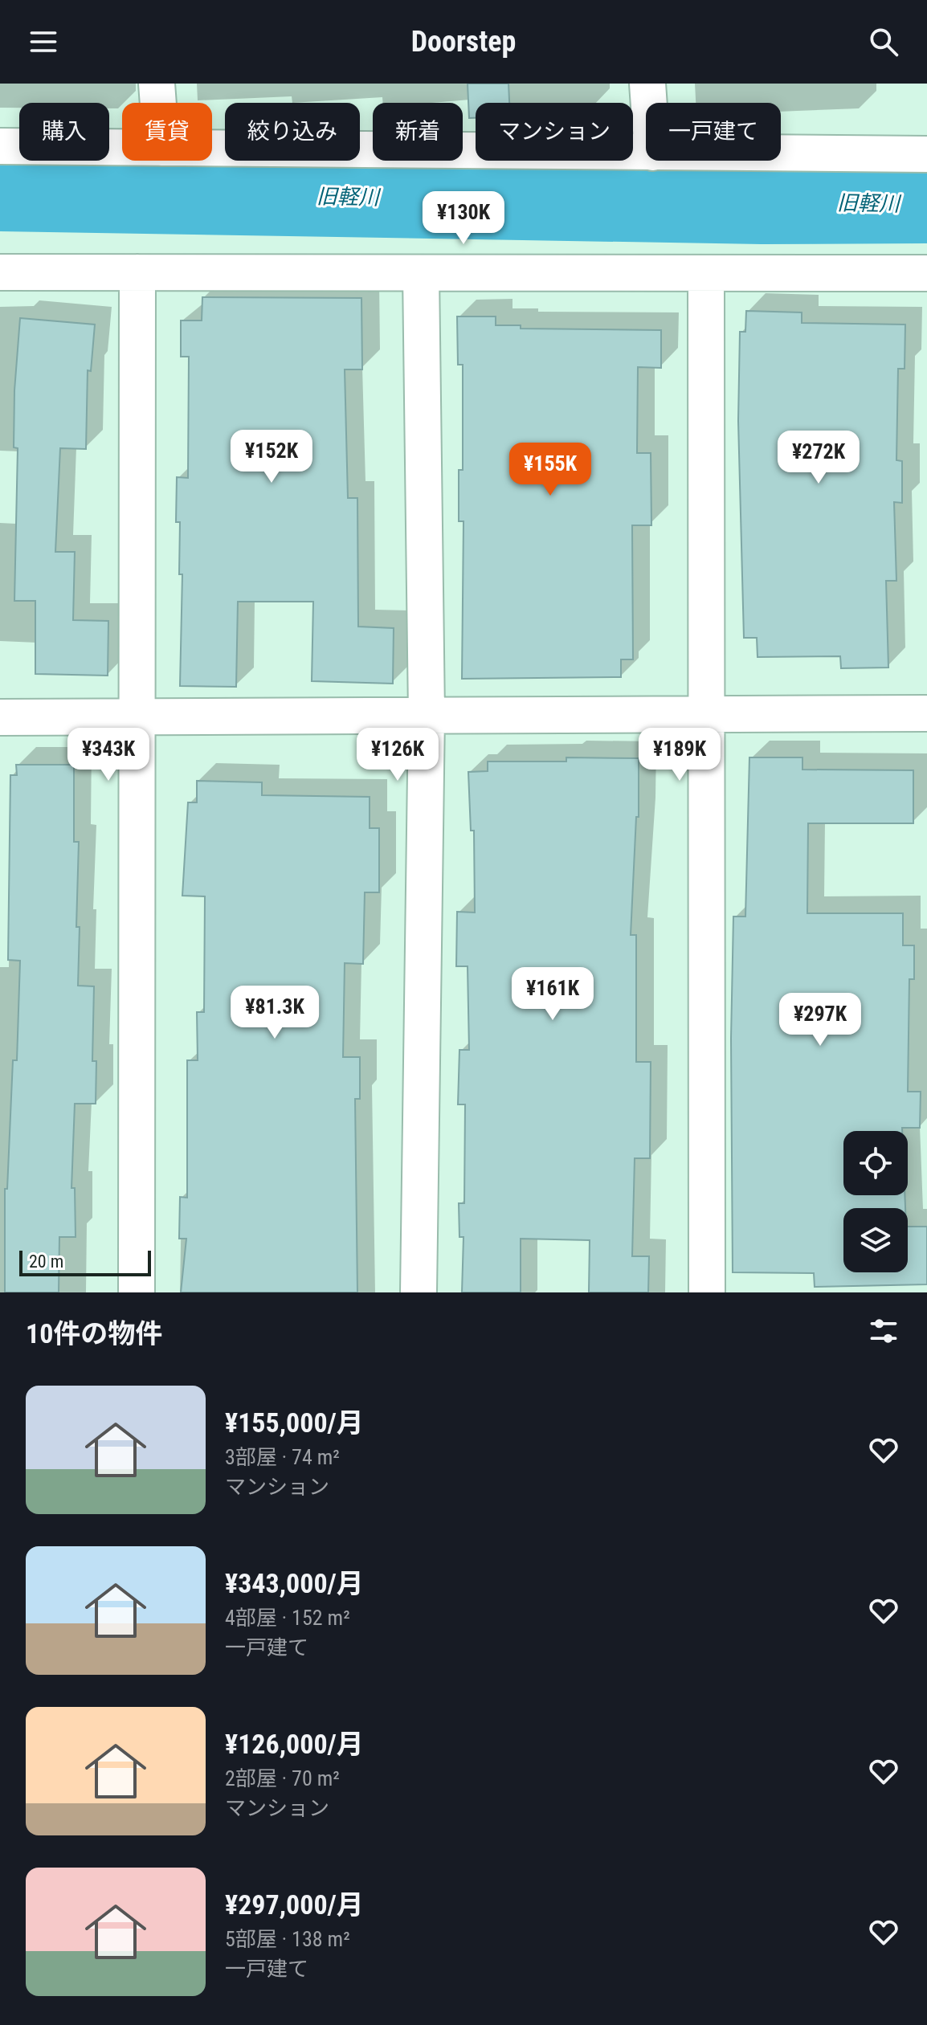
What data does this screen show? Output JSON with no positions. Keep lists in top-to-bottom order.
{
  "water": ["旧軽川"],
  "scale_bar": "20 m",
  "page": {
    "header": "Doorstep",
    "chip": [
      "購入",
      "賃貸",
      "絞り込み",
      "新着",
      "マンション",
      "一戸建て"
    ],
    "price": [
      "¥130K",
      "¥152K",
      "¥272K",
      "¥155K",
      "¥343K",
      "¥126K",
      "¥189K",
      "¥161K",
      "¥81.3K",
      "¥297K"
    ],
    "scale": "20 m",
    "heading": "10件の物件",
    "list": [
      {
        "name": "¥155,000/月",
        "note": "3部屋 · 74 m² · マンション"
      },
      {
        "name": "¥343,000/月",
        "note": "4部屋 · 152 m² · 一戸建て"
      },
      {
        "name": "¥126,000/月",
        "note": "2部屋 · 70 m² · マンション"
      },
      {
        "name": "¥297,000/月",
        "note": "5部屋 · 138 m² · 一戸建て"
      }
    ]
  }
}
